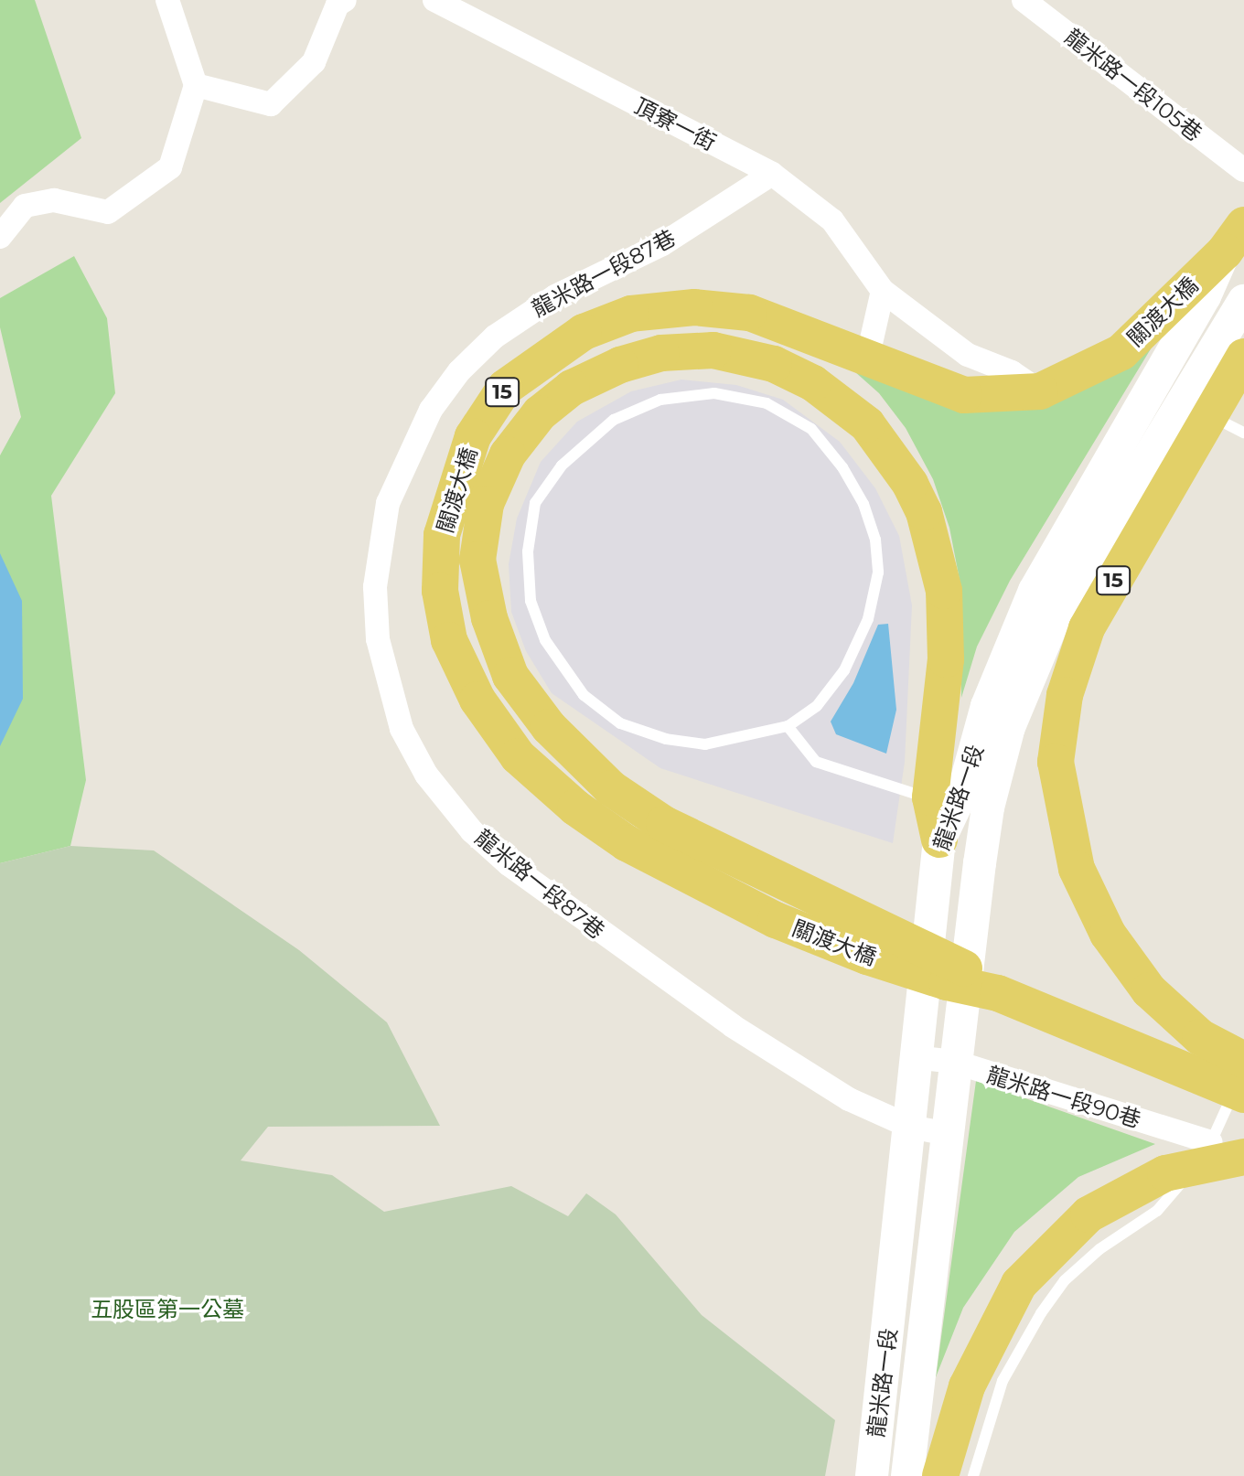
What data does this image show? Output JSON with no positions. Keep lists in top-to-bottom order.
{
  "streets": {
    "main road": ["關渡大橋", "15", "龍米路一段"],
    "street": [
      "龍米路一段105巷",
      "頂寮一街",
      "龍米路一段87巷",
      "龍米路一段90巷"
    ]
  },
  "crossings": [
    ["頂寮一街", "龍米路一段87巷"],
    ["頂寮一街", "關渡大橋"],
    ["龍米路一段87巷", "龍米路一段"],
    ["關渡大橋", "龍米路一段"],
    ["龍米路一段", "龍米路一段90巷"]
  ],
  "parks": ["五股區第一公墓"]
}
